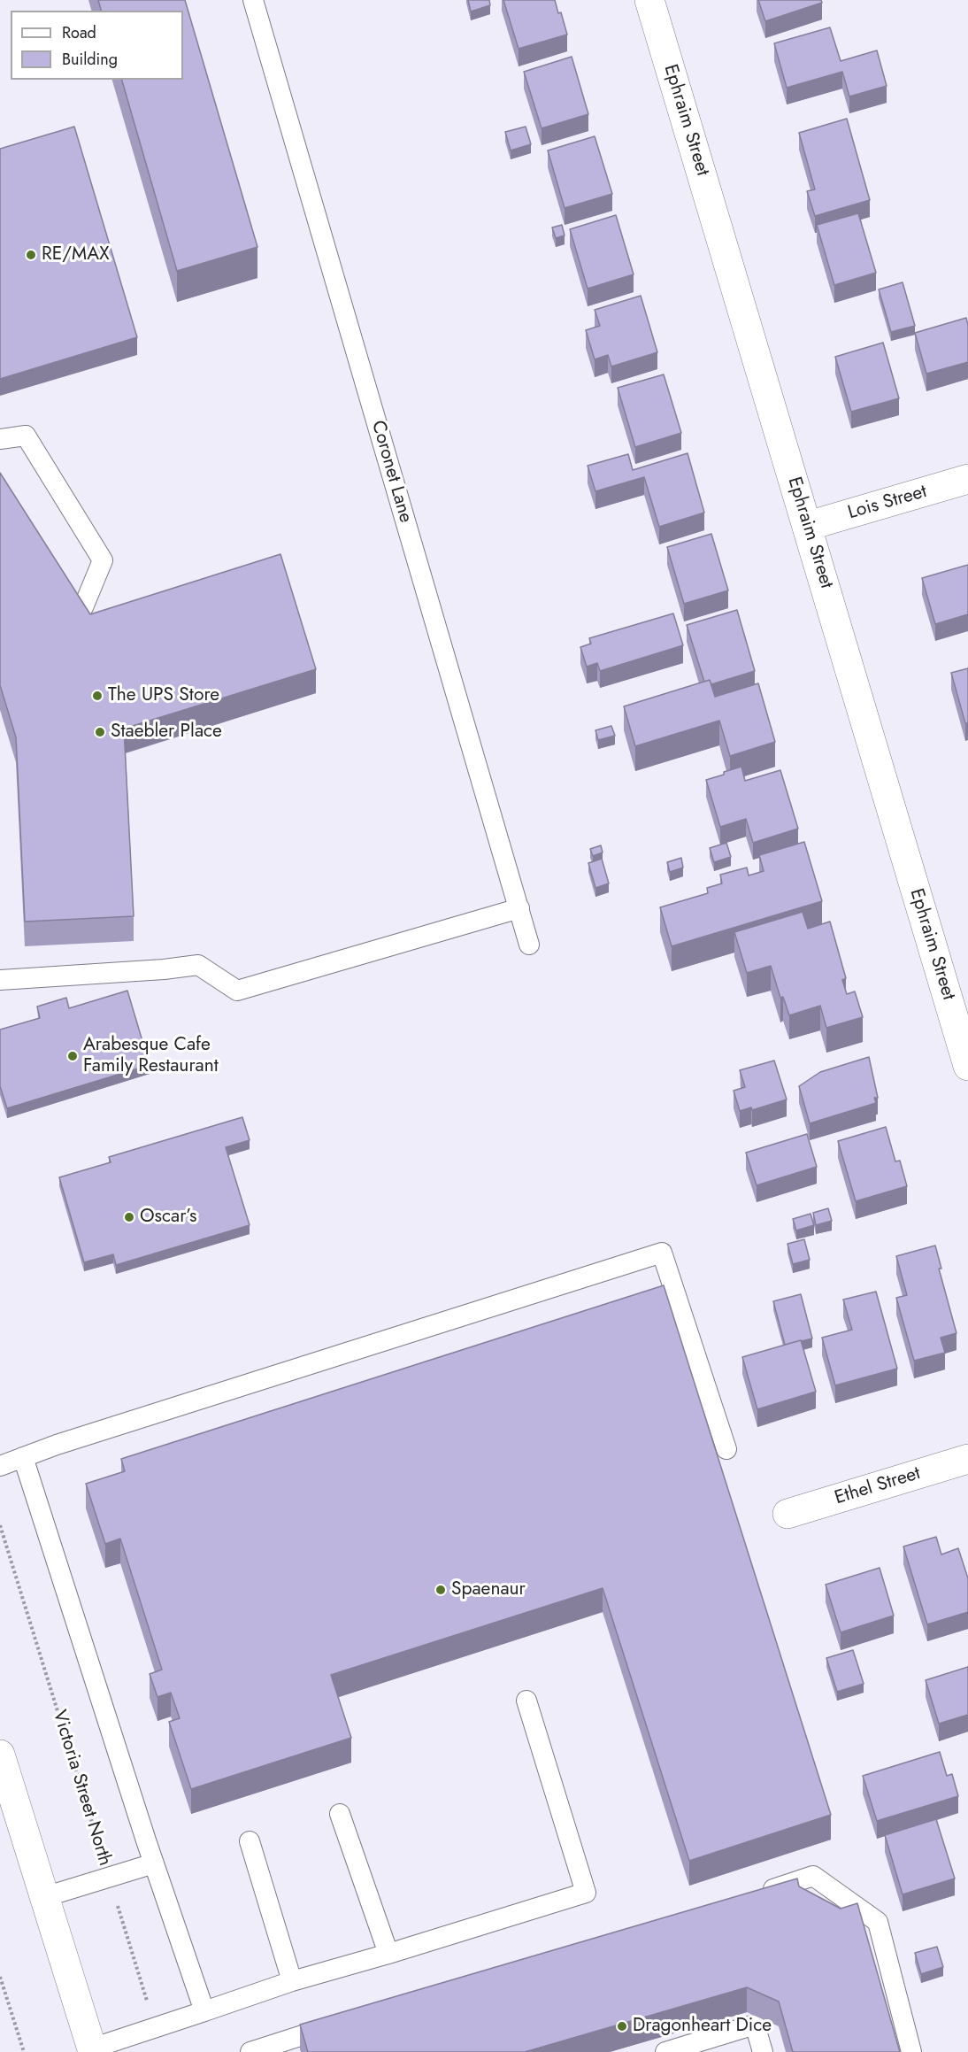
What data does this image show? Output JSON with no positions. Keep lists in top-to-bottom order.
{
  "streets": {
    "street": ["Ephraim Street", "Lois Street", "Ethel Street"],
    "lane": ["Coronet Lane"],
    "path": ["Victoria Street North"]
  },
  "crossings": [
    ["Ephraim Street", "Lois Street"]
  ],
  "places": [
    "RE/MAX",
    "The UPS Store",
    "Staebler Place",
    "Arabesque Cafe Family Restaurant",
    "Oscar’s",
    "Spaenaur",
    "Dragonheart Dice"
  ],
  "legend": ["Road", "Building"]
}
